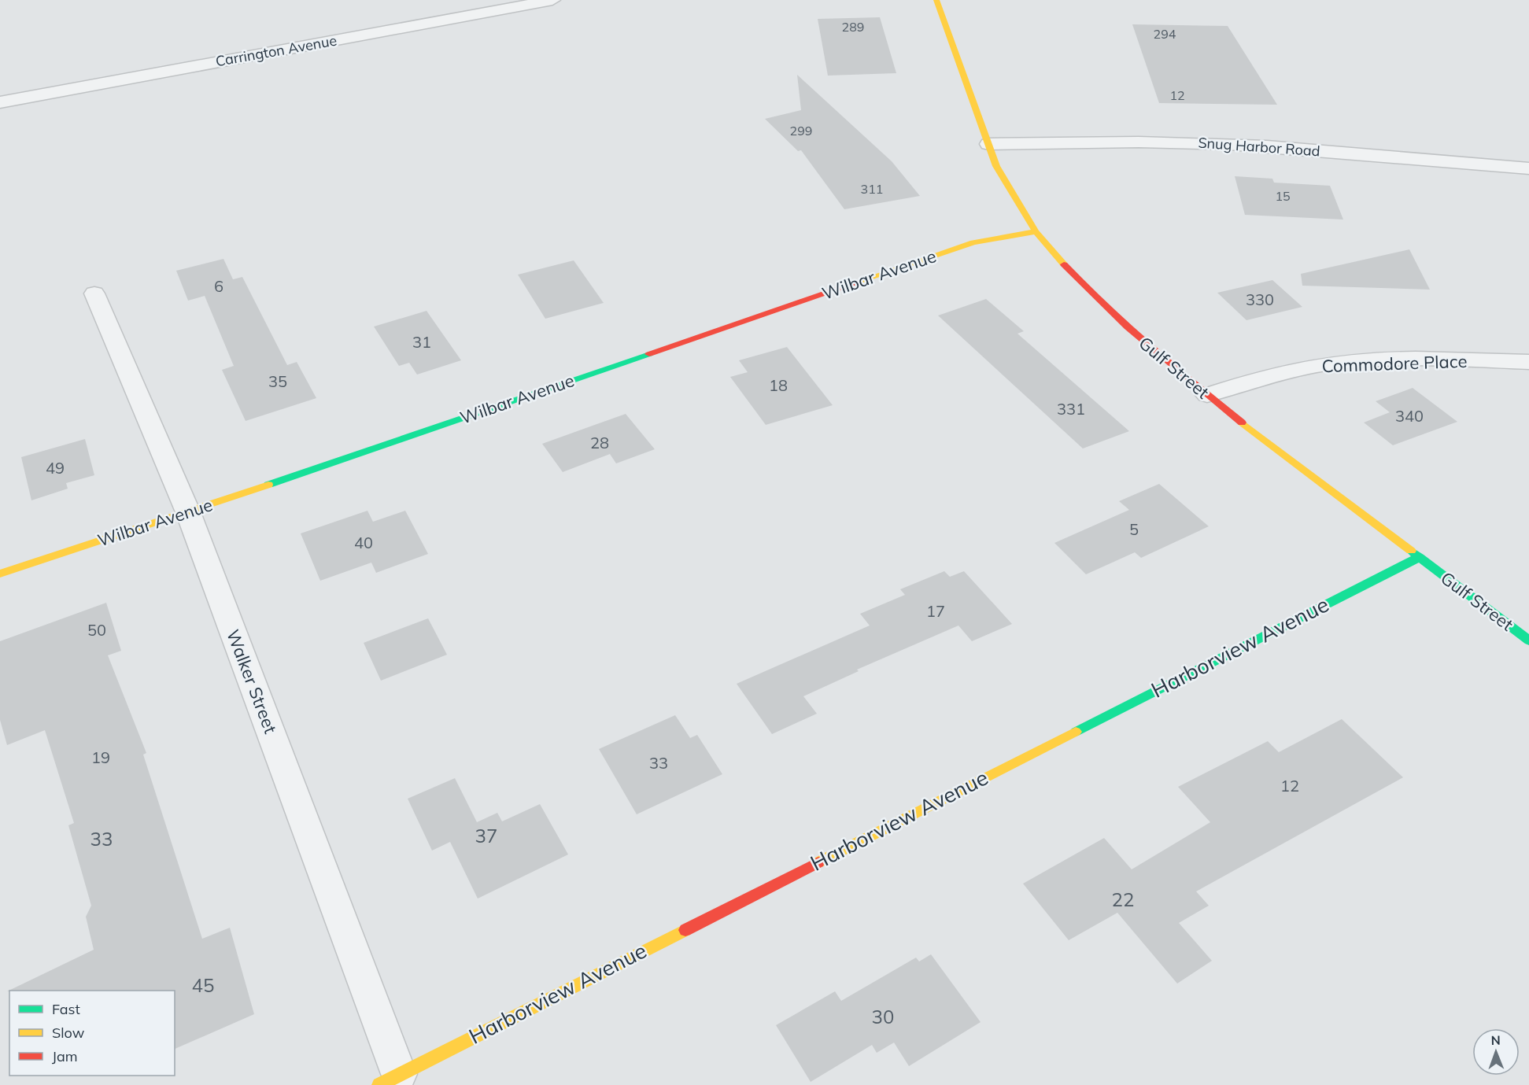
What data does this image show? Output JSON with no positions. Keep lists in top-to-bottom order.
{
  "streets": {
    "street": [
      "Carrington Avenue",
      "Snug Harbor Road",
      "Wilbar Avenue",
      "Commodore Place",
      "Gulf Street",
      "Harborview Avenue",
      "Walker Street"
    ]
  },
  "crossings": [
    ["Snug Harbor Road", "Gulf Street"],
    ["Wilbar Avenue", "Gulf Street"],
    ["Wilbar Avenue", "Walker Street"],
    ["Commodore Place", "Gulf Street"],
    ["Gulf Street", "Harborview Avenue"],
    ["Harborview Avenue", "Walker Street"]
  ],
  "house_numbers": [
    "289",
    "294",
    "12",
    "299",
    "311",
    "15",
    "6",
    "330",
    "31",
    "35",
    "18",
    "331",
    "340",
    "28",
    "49",
    "5",
    "40",
    "17",
    "50",
    "19",
    "33",
    "12",
    "37",
    "33",
    "22",
    "45",
    "30"
  ],
  "legend": ["Fast", "Slow", "Jam"],
  "north": "top"
}
